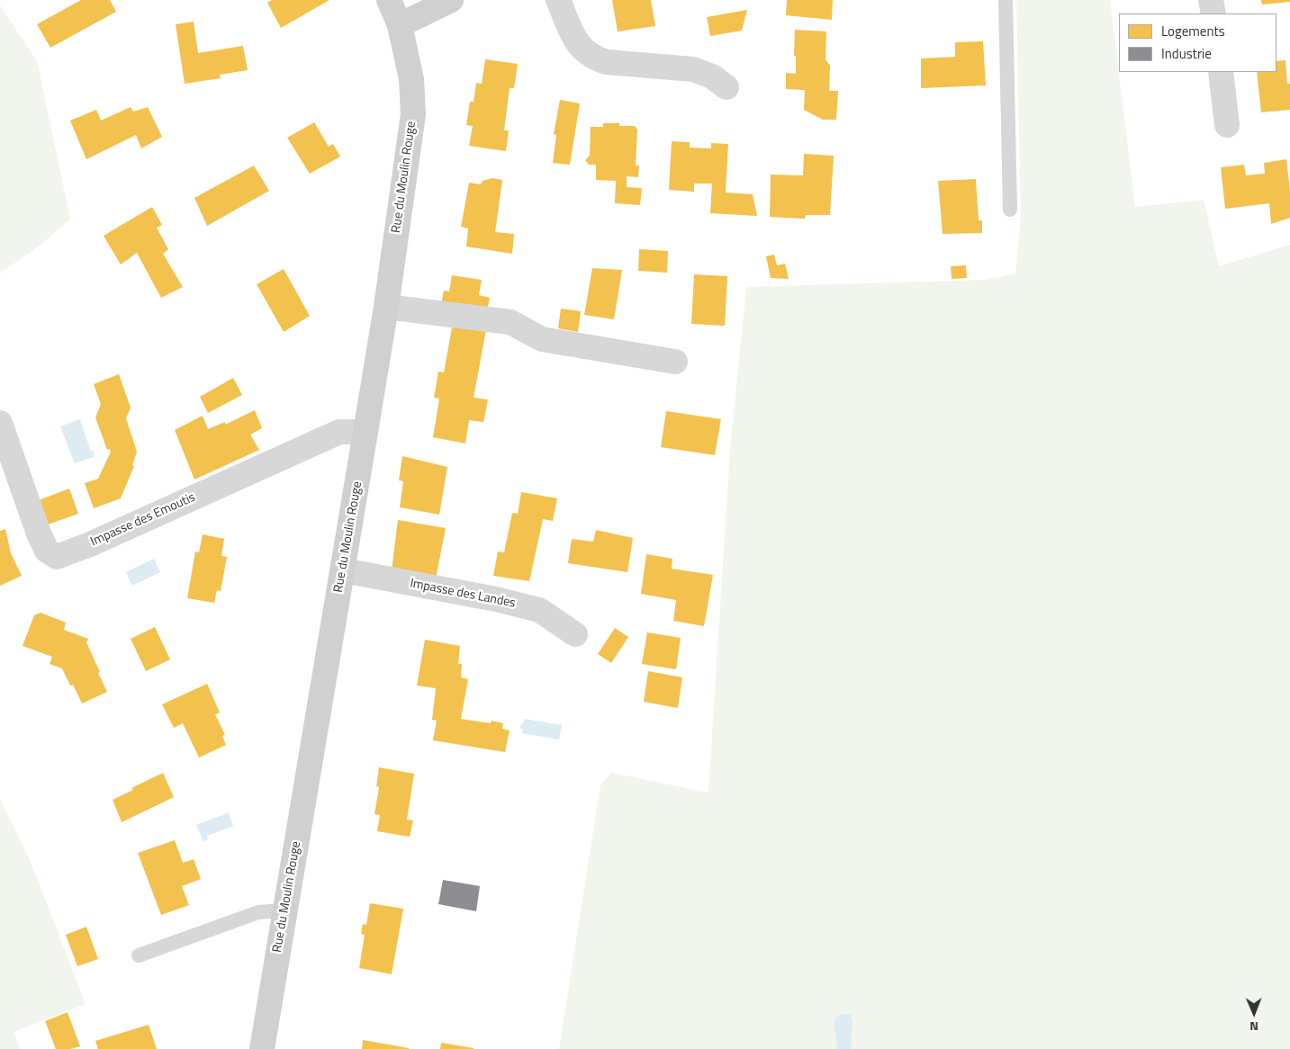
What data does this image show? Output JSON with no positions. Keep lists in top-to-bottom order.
{
  "streets": {
    "street": ["Rue du Moulin Rouge", "Impasse des Emoutis", "Impasse des Landes"]
  },
  "crossings": [
    ["Rue du Moulin Rouge", "Impasse des Emoutis"],
    ["Rue du Moulin Rouge", "Impasse des Landes"]
  ],
  "legend": ["Logements", "Industrie"],
  "north": "bottom"
}
